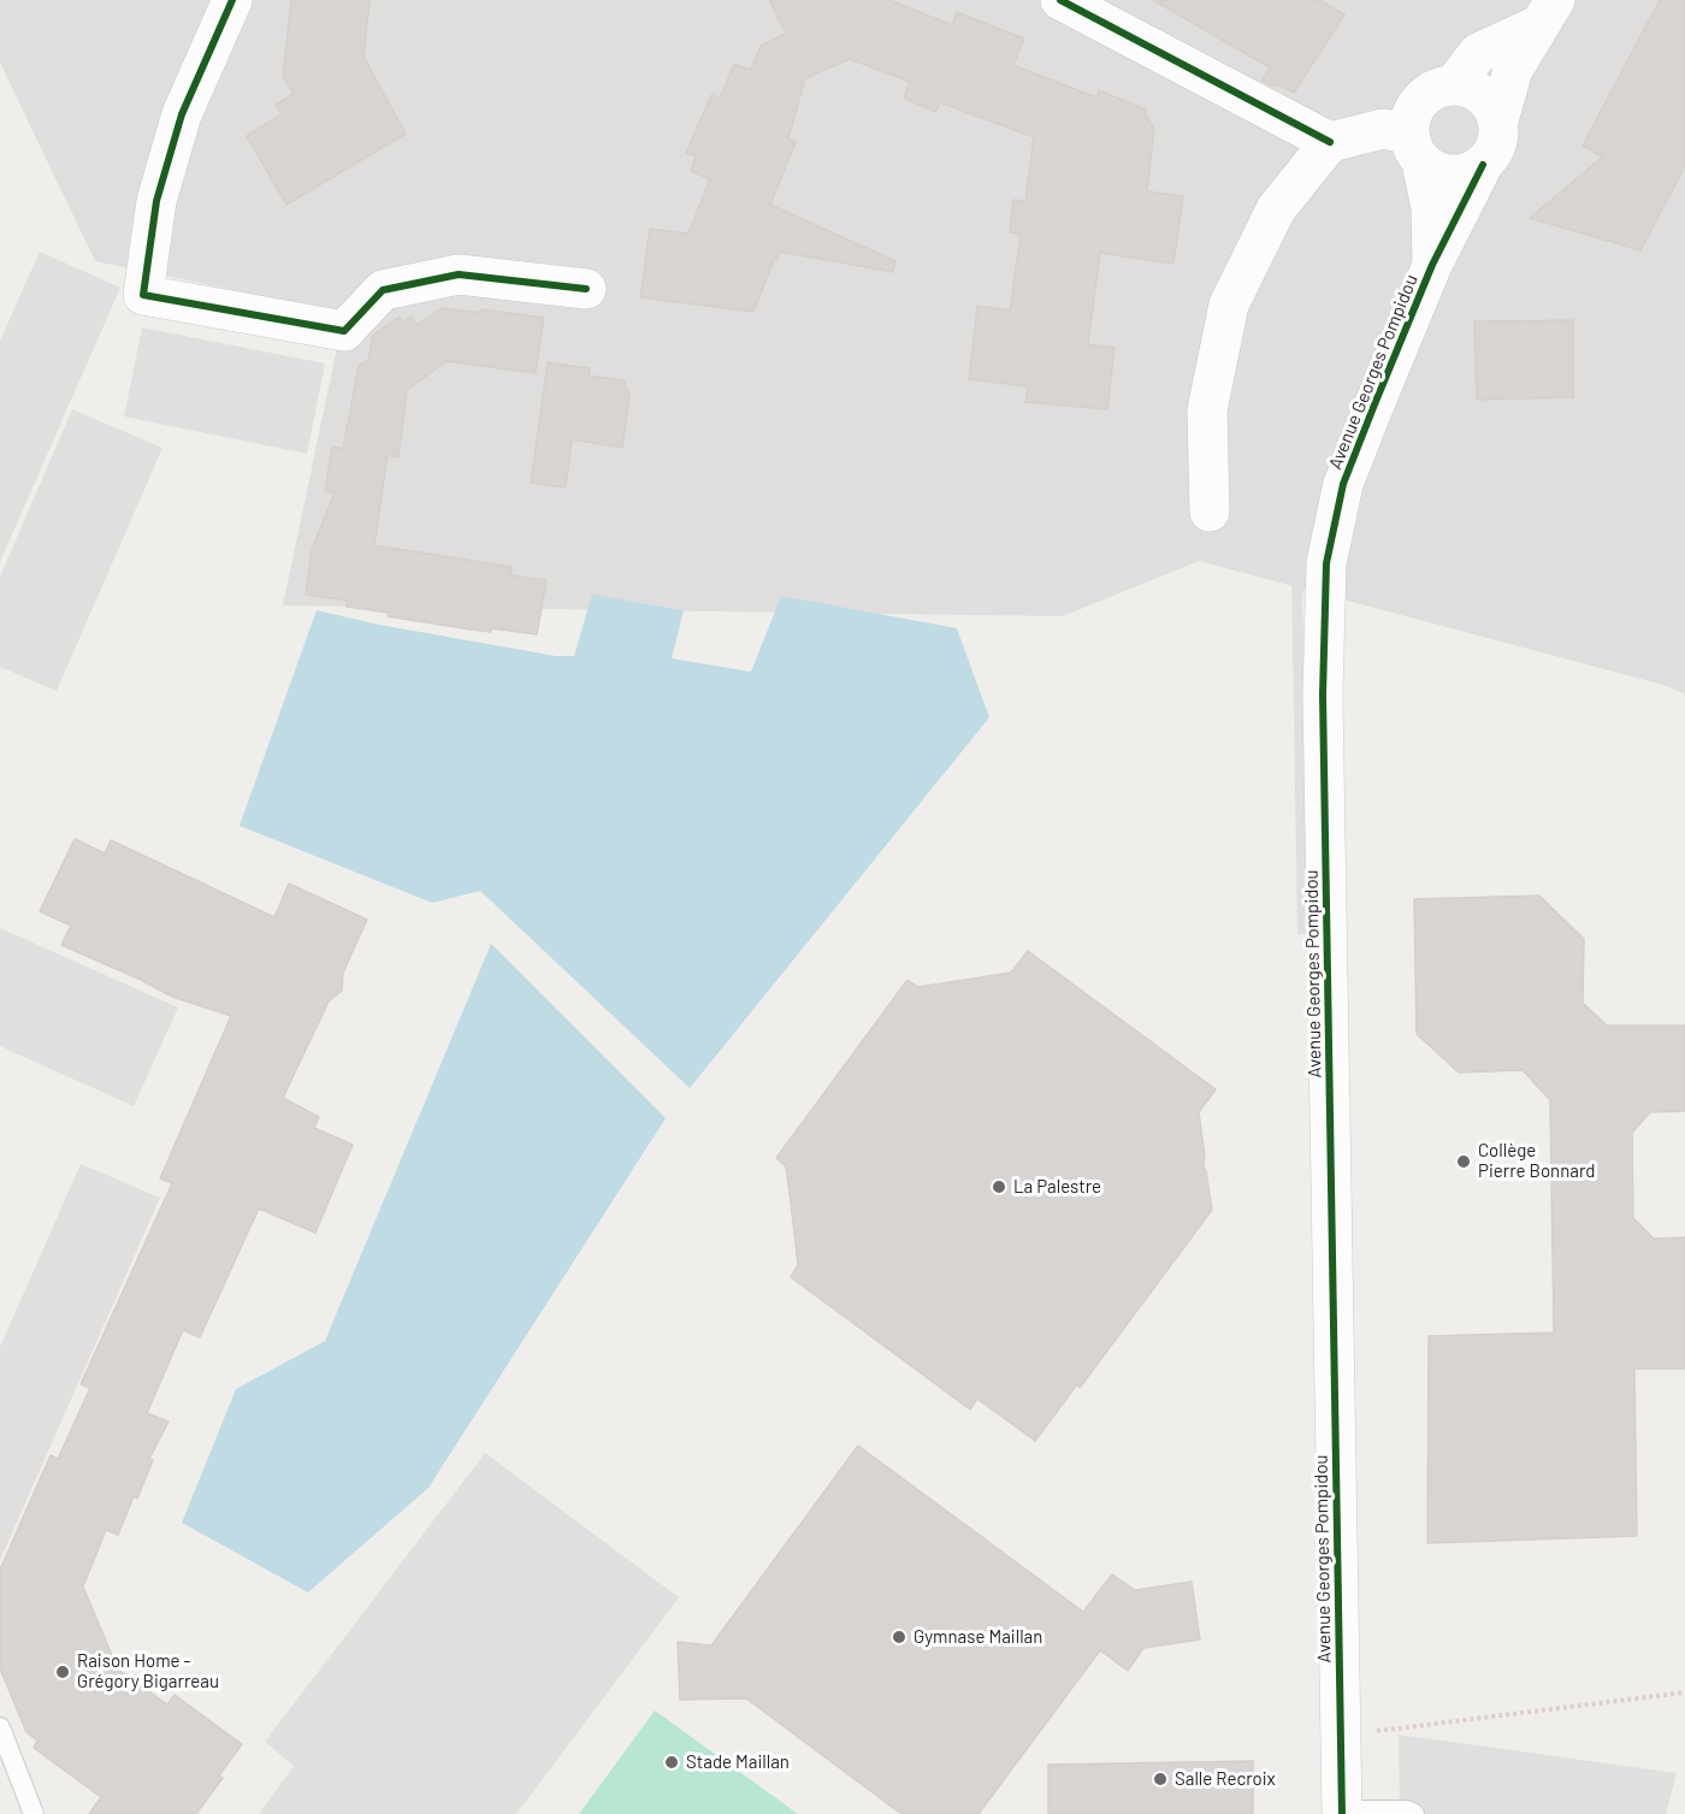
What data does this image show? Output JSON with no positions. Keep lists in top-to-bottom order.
{
  "streets": {
    "street": ["Avenue Georges Pompidou"]
  },
  "places": [
    "Collège Pierre Bonnard",
    "La Palestre",
    "Gymnase Maillan",
    "Raison Home - Grégory Bigarreau",
    "Stade Maillan",
    "Salle Recroix"
  ]
}
